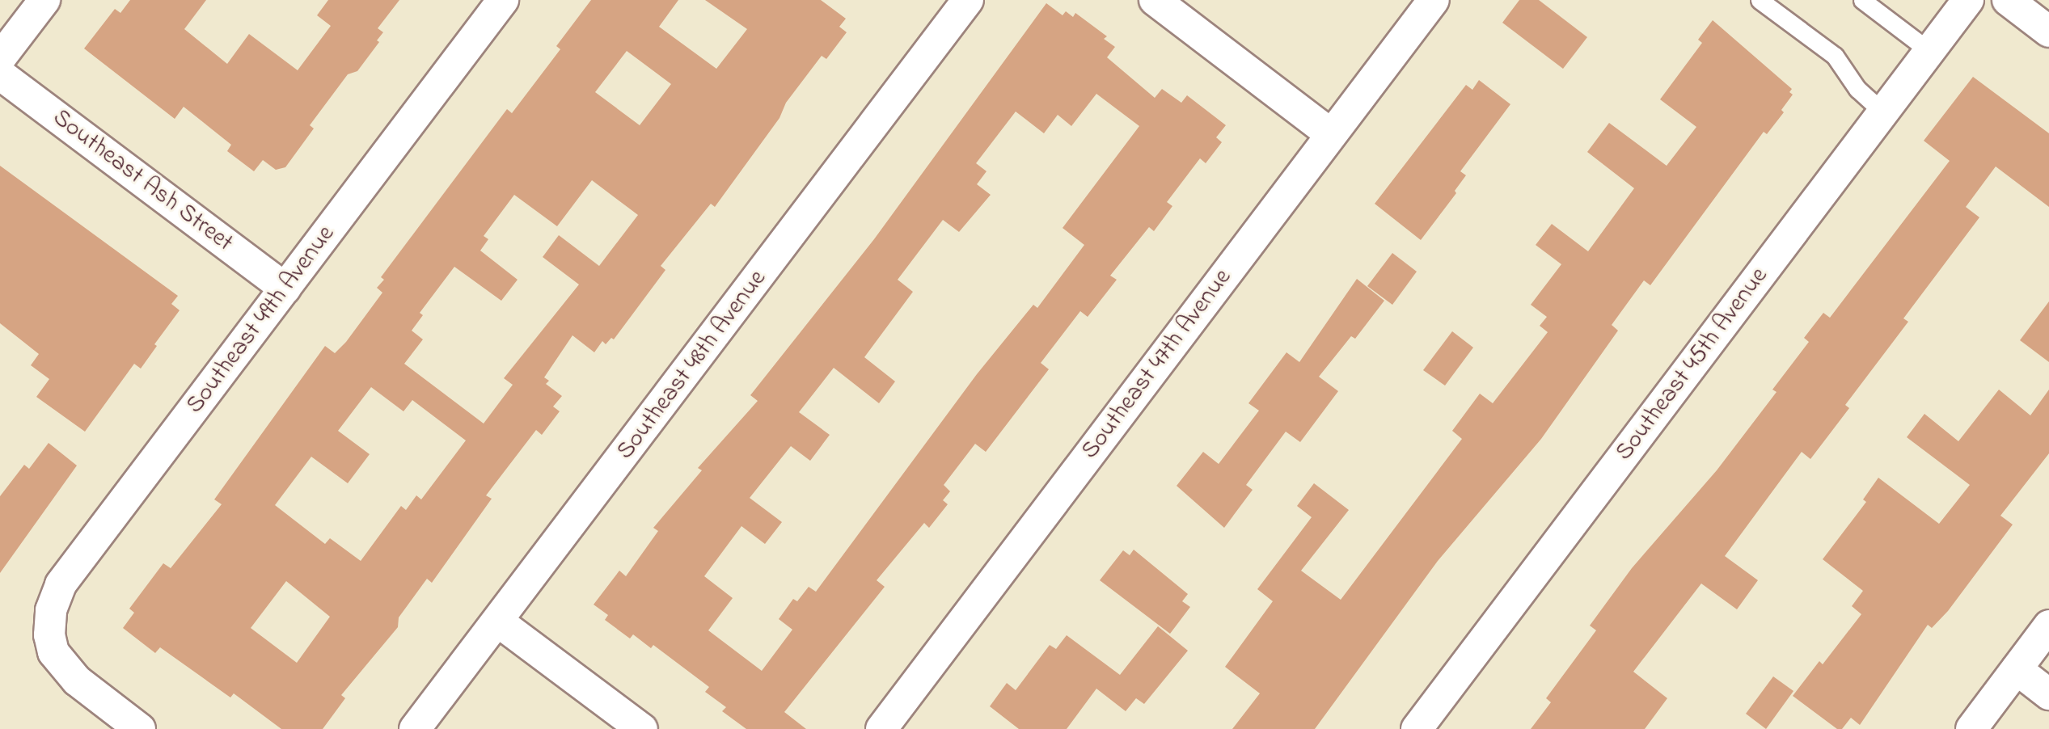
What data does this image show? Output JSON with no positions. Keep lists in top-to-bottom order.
{
  "streets": {
    "street": [
      "Southeast Ash Street",
      "Southeast 49th Avenue",
      "Southeast 47th Avenue",
      "Southeast 45th Avenue",
      "Southeast 48th Avenue"
    ]
  },
  "crossings": [
    ["Southeast Ash Street", "Southeast 49th Avenue"]
  ]
}
